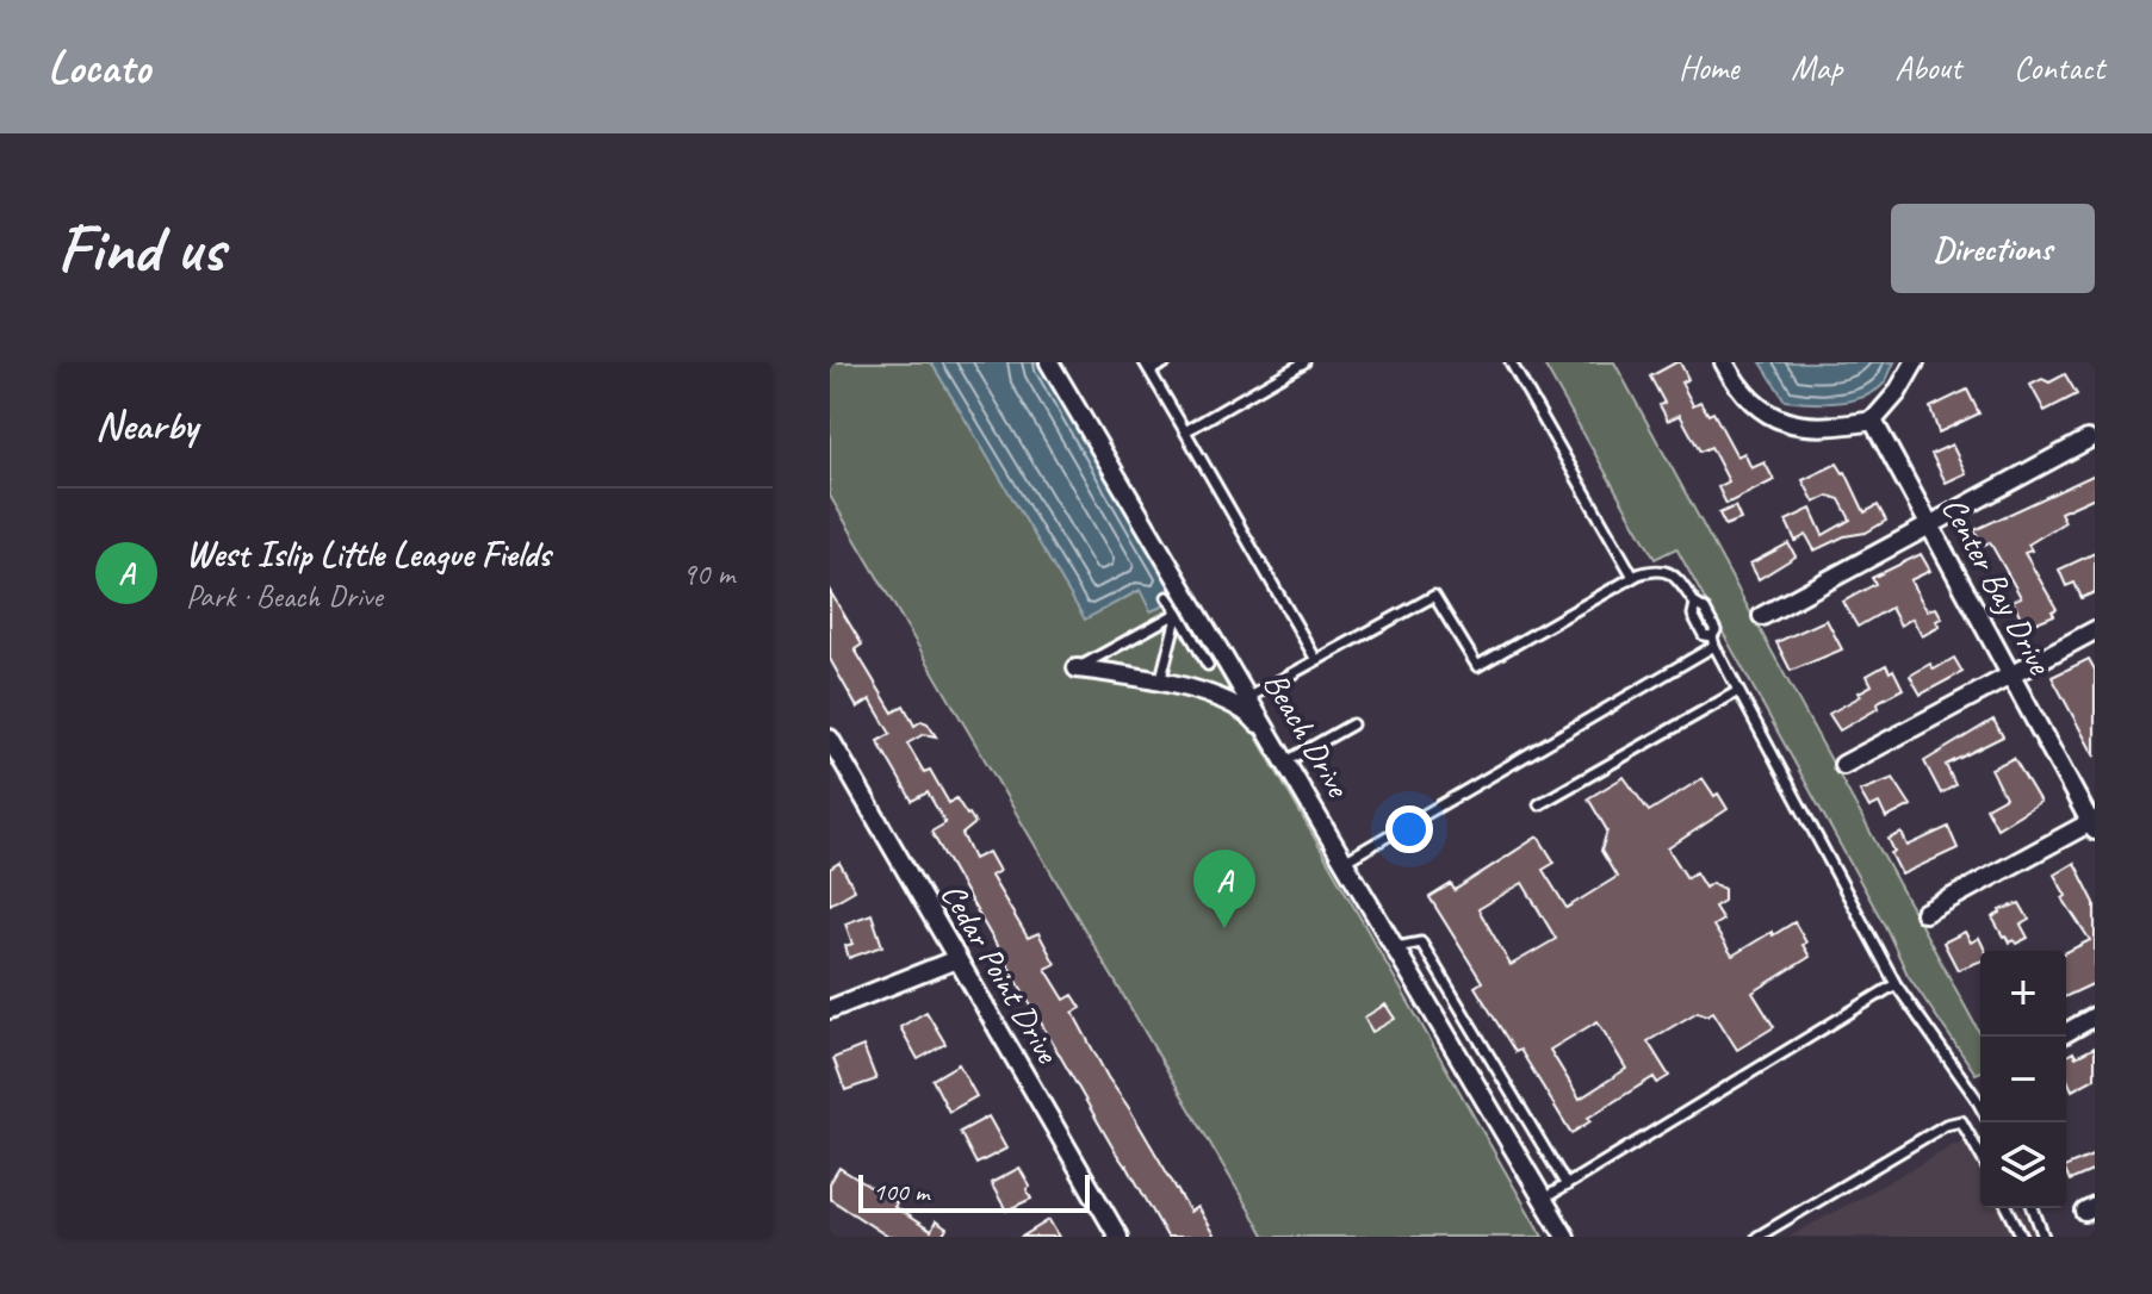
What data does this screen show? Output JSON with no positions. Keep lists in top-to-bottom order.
{
  "streets": {
    "street": ["Center Bay Drive", "Beach Drive", "Cedar Point Drive"]
  },
  "scale_bar": "100 m",
  "page": {
    "header": "Locato",
    "nav": [
      "Home",
      "Map",
      "About",
      "Contact"
    ],
    "buttons": "Directions",
    "title": "Find us",
    "heading": "Nearby",
    "list": [
      {
        "mark": "A",
        "name": "West Islip Little League Fields",
        "note": "Park · Beach Drive",
        "value": "90 m"
      }
    ],
    "pins": "A",
    "map_buttons": ["+", "−"],
    "scale": "100 m"
  }
}
